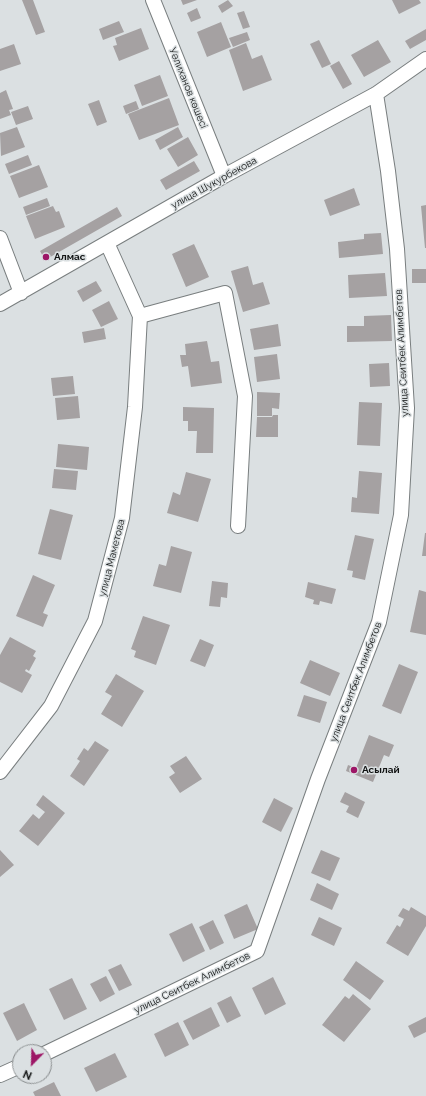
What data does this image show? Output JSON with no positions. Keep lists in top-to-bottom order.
{
  "streets": {
    "street": [
      "Уәлиханов көшесі",
      "улица Шукурбекова",
      "улица Сеитбек Алимбетов",
      "улица Маметова"
    ]
  },
  "crossings": [
    ["Уәлиханов көшесі", "улица Шукурбекова"],
    ["улица Шукурбекова", "улица Сеитбек Алимбетов"],
    ["улица Шукурбекова", "улица Маметова"]
  ],
  "places": ["Алмас", "Асылай"],
  "north": "bottom left"
}
